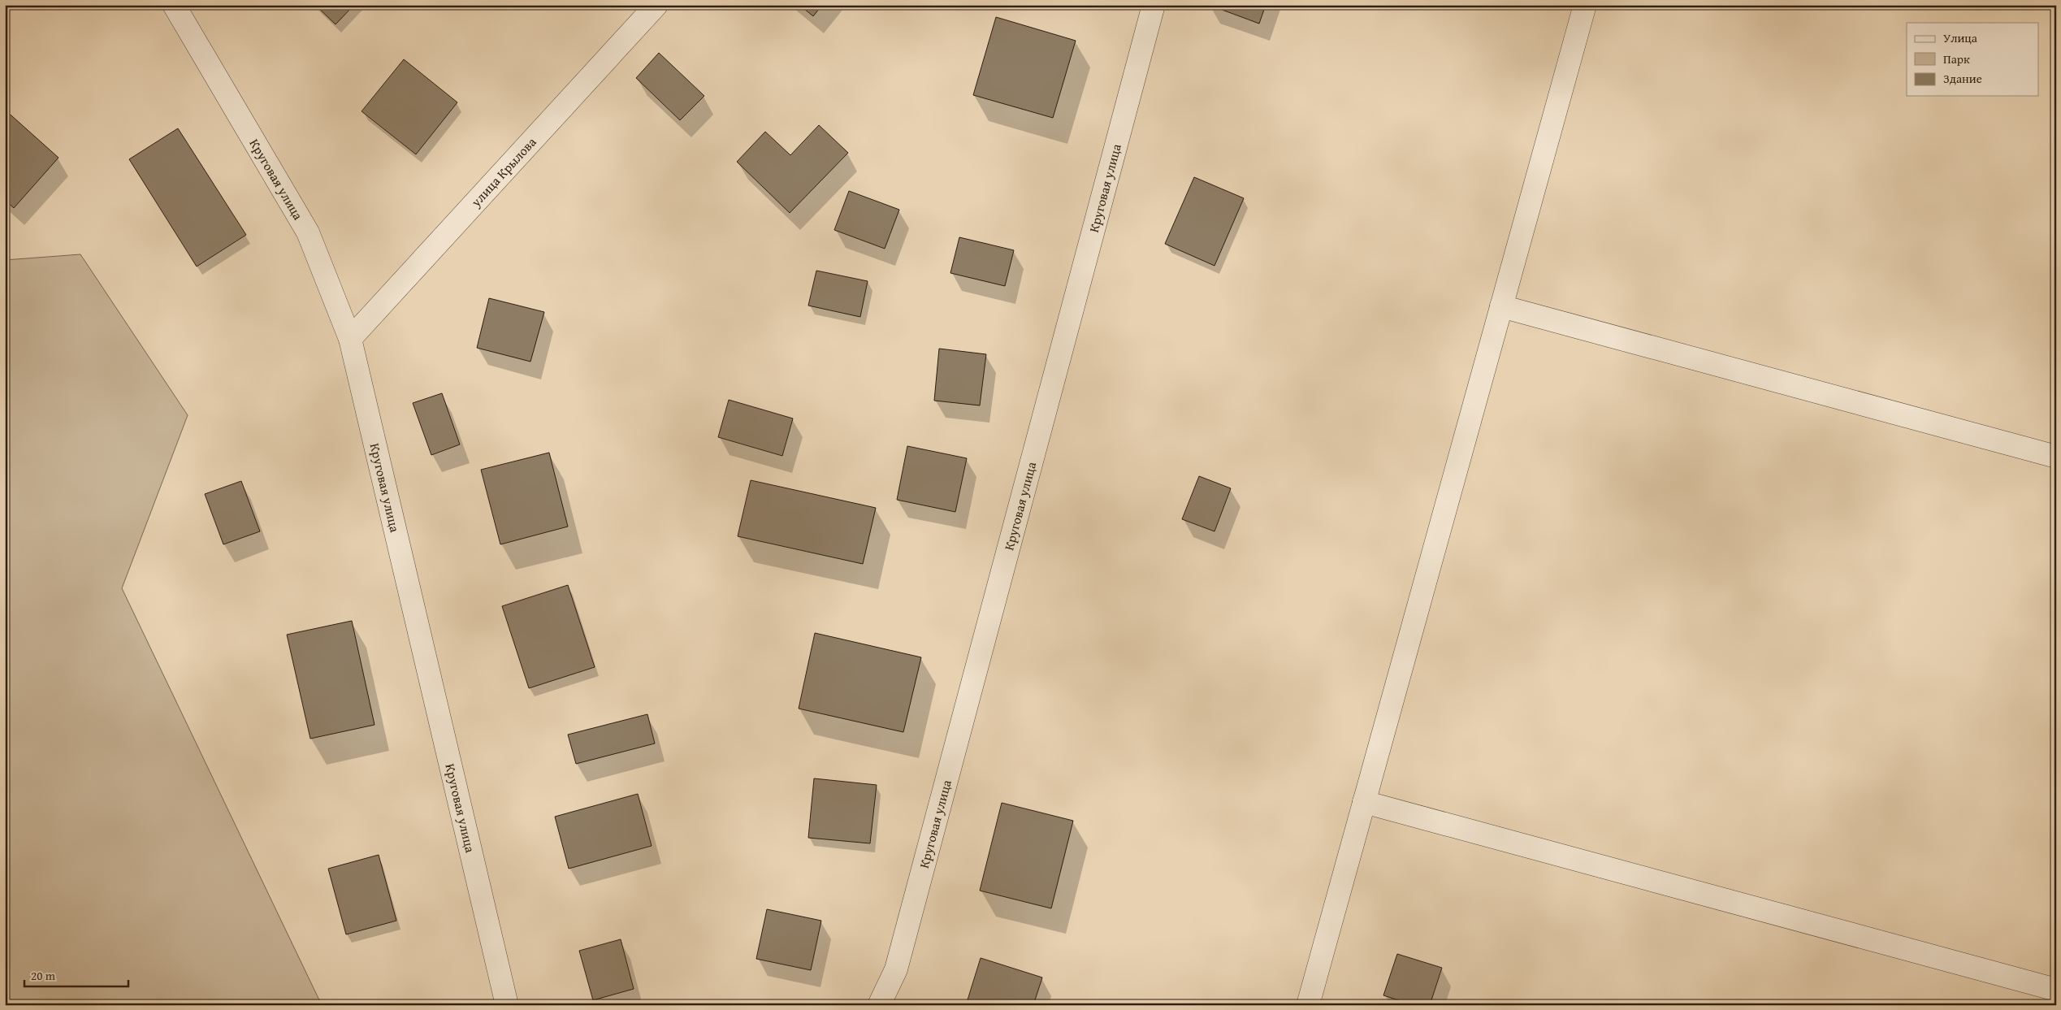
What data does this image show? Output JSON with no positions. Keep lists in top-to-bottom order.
{
  "streets": {
    "street": ["улица Крылова", "Круговая улица"]
  },
  "crossings": [
    ["улица Крылова", "Круговая улица"]
  ],
  "legend": ["Улица", "Парк", "Здание"],
  "scale_bar": "20 m"
}
